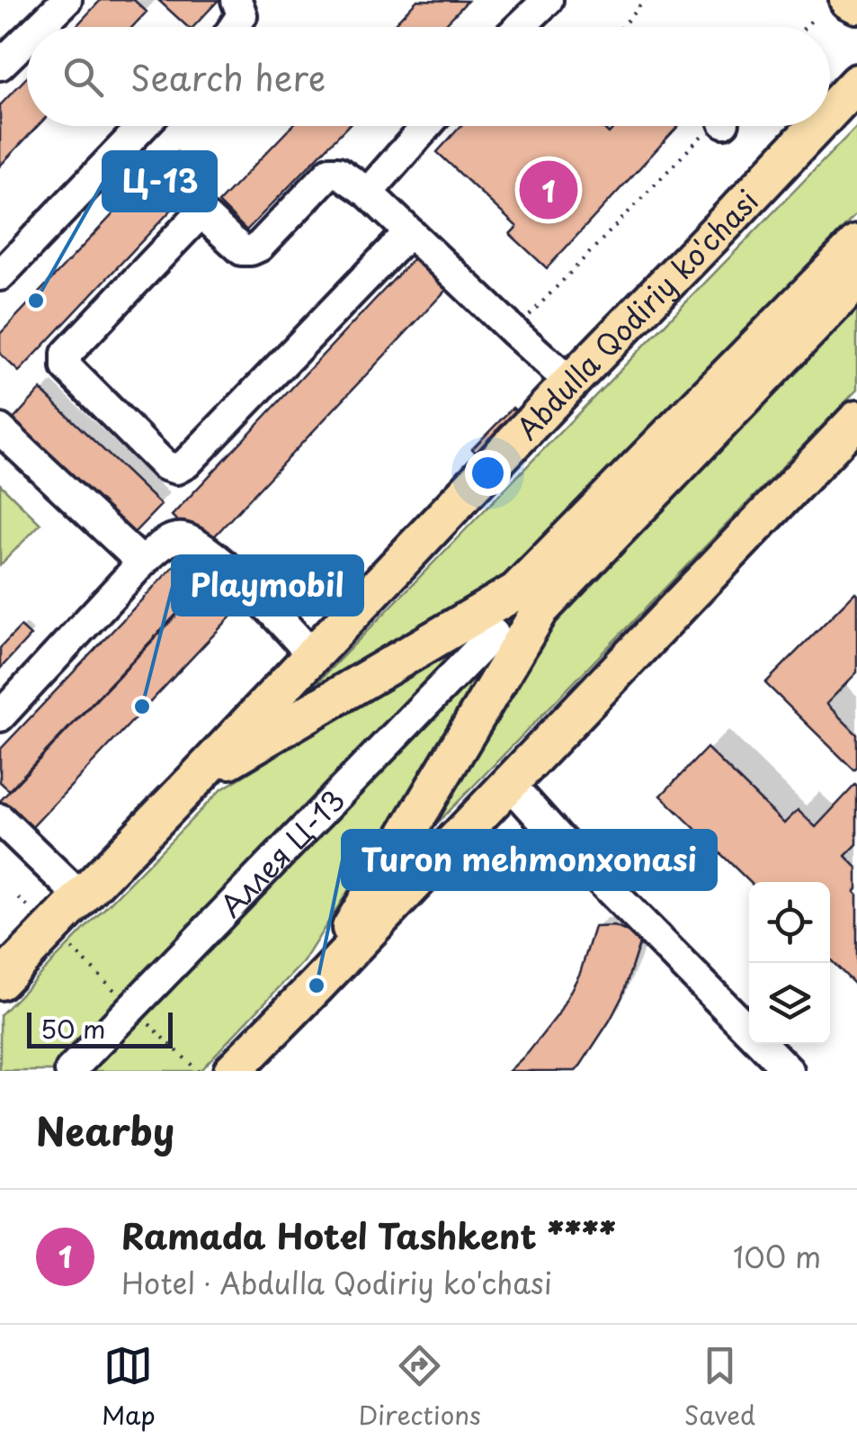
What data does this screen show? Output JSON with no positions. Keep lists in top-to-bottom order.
{
  "streets": {
    "main road": ["Abdulla Qodiriy ko'chasi"],
    "street": ["Аллея Ц-13"]
  },
  "places": ["Ц-13", "Playmobil", "Turon mehmonxonasi"],
  "scale_bar": "50 m",
  "page": {
    "search": "Search here",
    "pins": "1",
    "scale": "50 m",
    "heading": "Nearby",
    "list": [
      {
        "mark": "1",
        "name": "Ramada Hotel Tashkent ****",
        "note": "Hotel · Abdulla Qodiriy ko'chasi",
        "value": "100 m"
      }
    ],
    "nav": ["Map", "Directions", "Saved"]
  }
}
